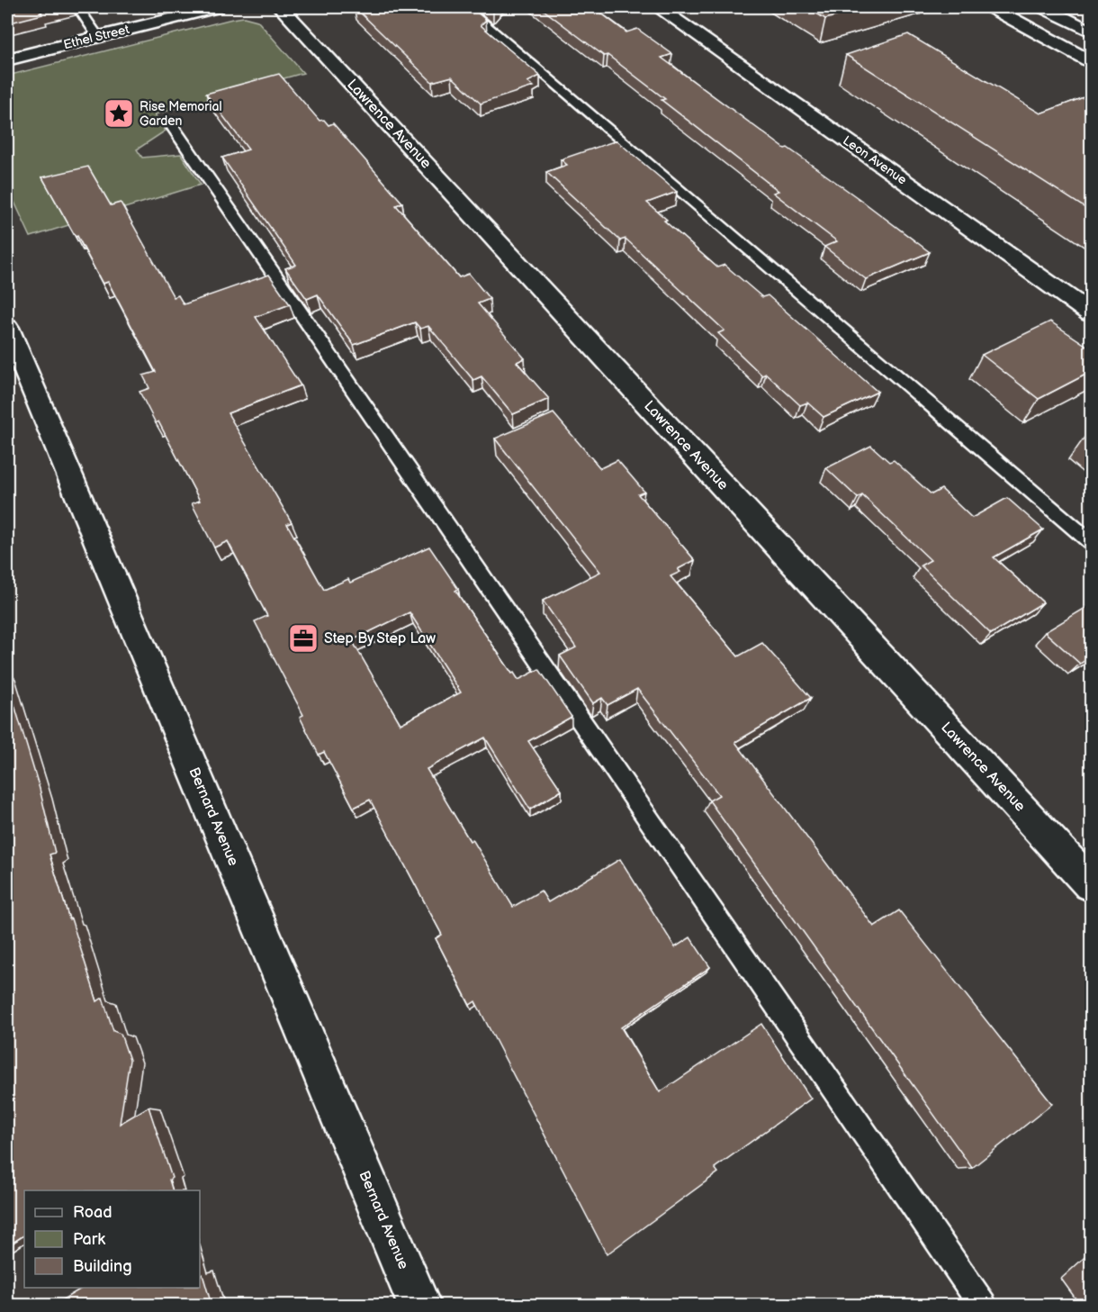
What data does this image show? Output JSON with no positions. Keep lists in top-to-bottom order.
{
  "streets": {
    "main road": [
      "Ethel Street",
      "Lawrence Avenue",
      "Leon Avenue",
      "Bernard Avenue"
    ]
  },
  "places": {
    "place": ["Rise Memorial Garden"],
    "office": ["Step By Step Law"]
  },
  "legend": ["Road", "Park", "Building"]
}
